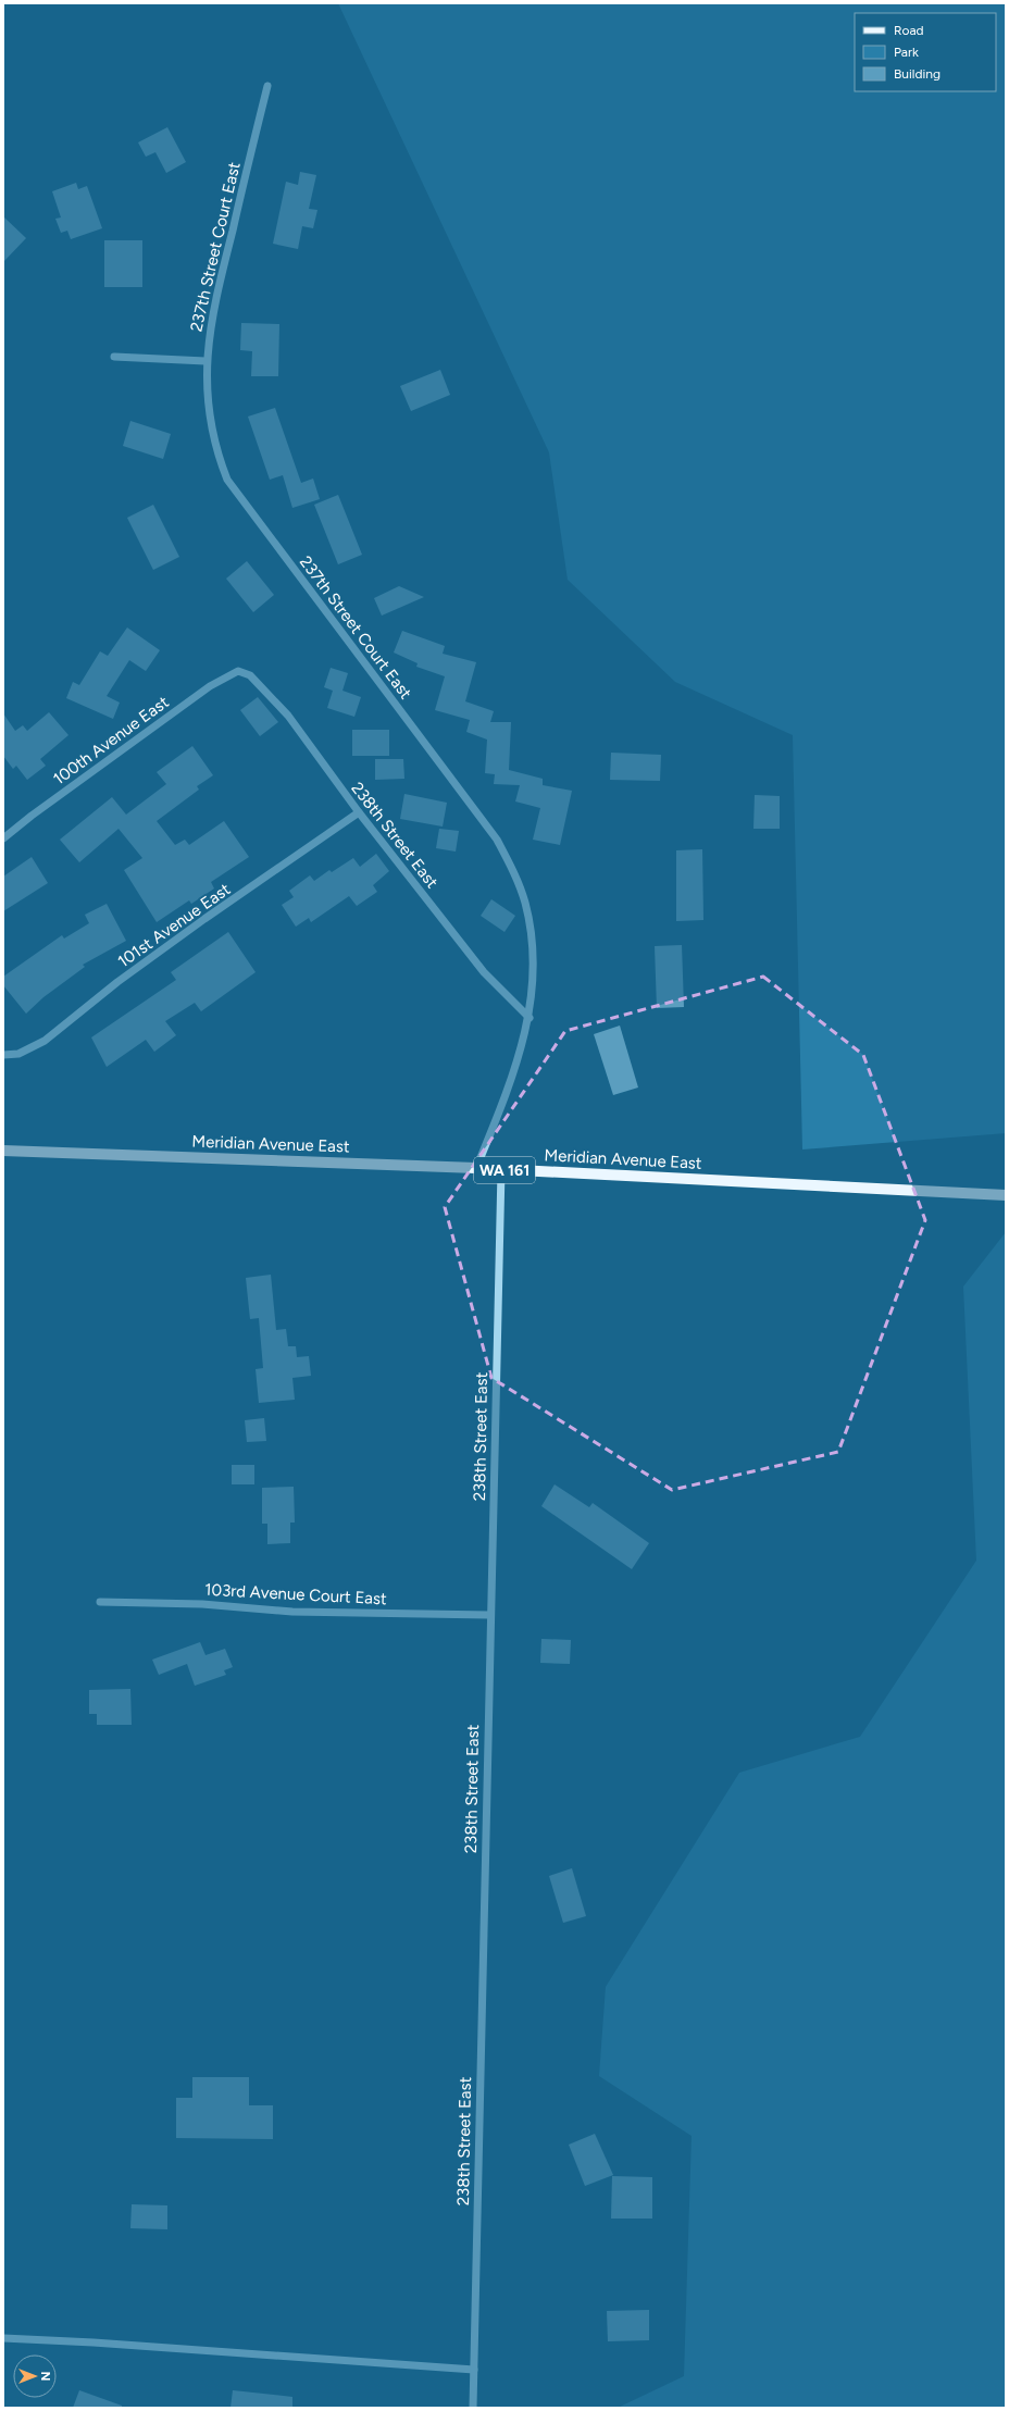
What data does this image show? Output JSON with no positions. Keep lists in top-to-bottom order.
{
  "streets": {
    "main road": ["Meridian Avenue East", "WA 161"],
    "street": [
      "237th Street Court East",
      "100th Avenue East",
      "238th Street East",
      "101st Avenue East",
      "103rd Avenue Court East"
    ]
  },
  "crossings": [
    ["237th Street Court East", "238th Street East"],
    ["237th Street Court East", "Meridian Avenue East"],
    ["100th Avenue East", "238th Street East"],
    ["238th Street East", "101st Avenue East"],
    ["238th Street East", "Meridian Avenue East"],
    ["238th Street East", "103rd Avenue Court East"]
  ],
  "legend": ["Road", "Park", "Building"],
  "north": "right"
}
